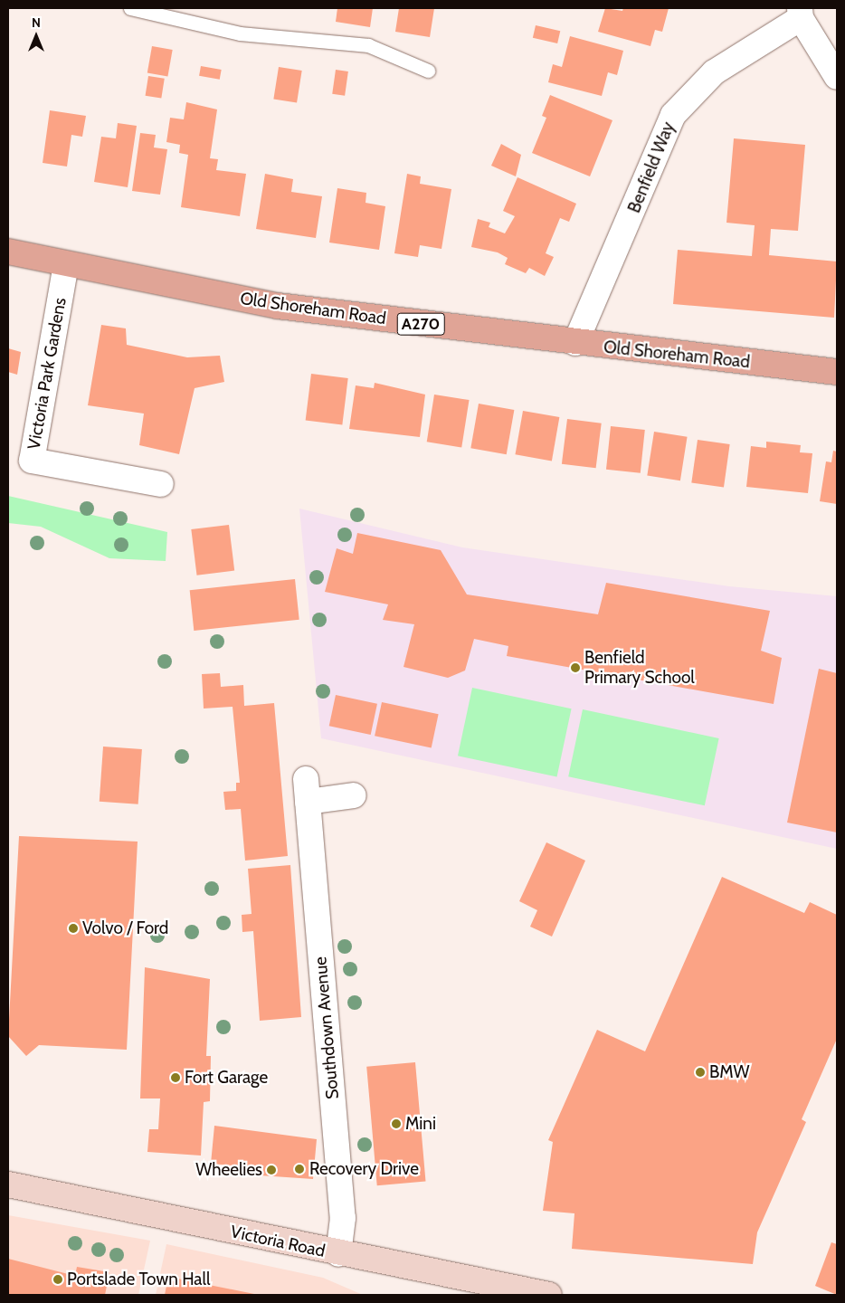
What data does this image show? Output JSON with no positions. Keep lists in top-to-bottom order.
{
  "streets": {
    "main road": ["Old Shoreham Road", "A270", "Victoria Road"],
    "street": ["Benfield Way", "Victoria Park Gardens", "Southdown Avenue"]
  },
  "crossings": [
    ["Benfield Way", "Old Shoreham Road"],
    ["Old Shoreham Road", "Victoria Park Gardens"],
    ["Southdown Avenue", "Victoria Road"]
  ],
  "places": [
    "Benfield Primary School",
    "Volvo / Ford",
    "BMW",
    "Fort Garage",
    "Mini",
    "Recovery Drive",
    "Wheelies",
    "Portslade Town Hall"
  ],
  "north": "top"
}
